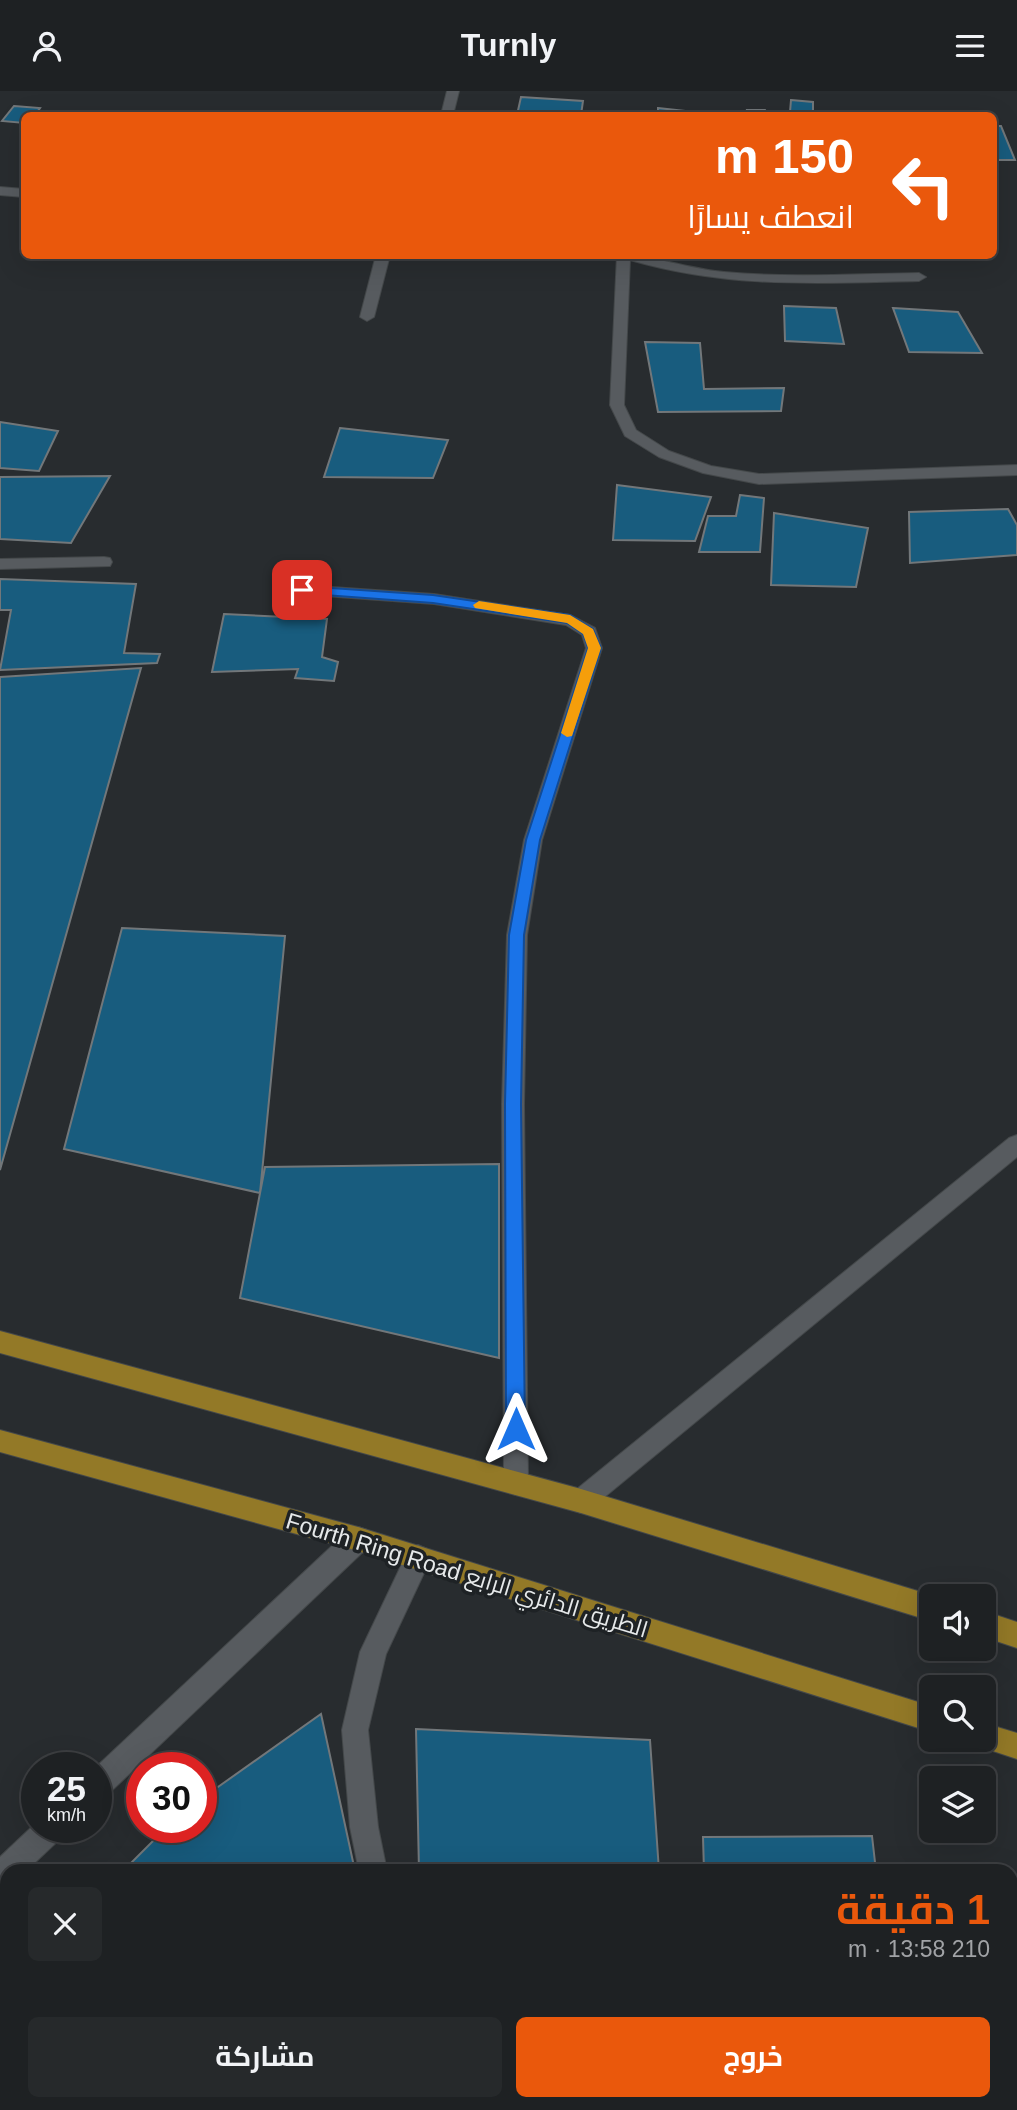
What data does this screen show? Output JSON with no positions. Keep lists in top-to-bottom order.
{
  "streets": {
    "main road": ["Fourth Ring Road الطريق الدائري الرابع"]
  },
  "page": {
    "header": "Turnly",
    "turn": ["150 m", "انعطف يسارًا"],
    "speed": "25 km/h",
    "limit": "30",
    "heading": ["1 دقيقة", "210 m · 13:58"],
    "buttons": ["خروج", "مشاركة"]
  }
}
